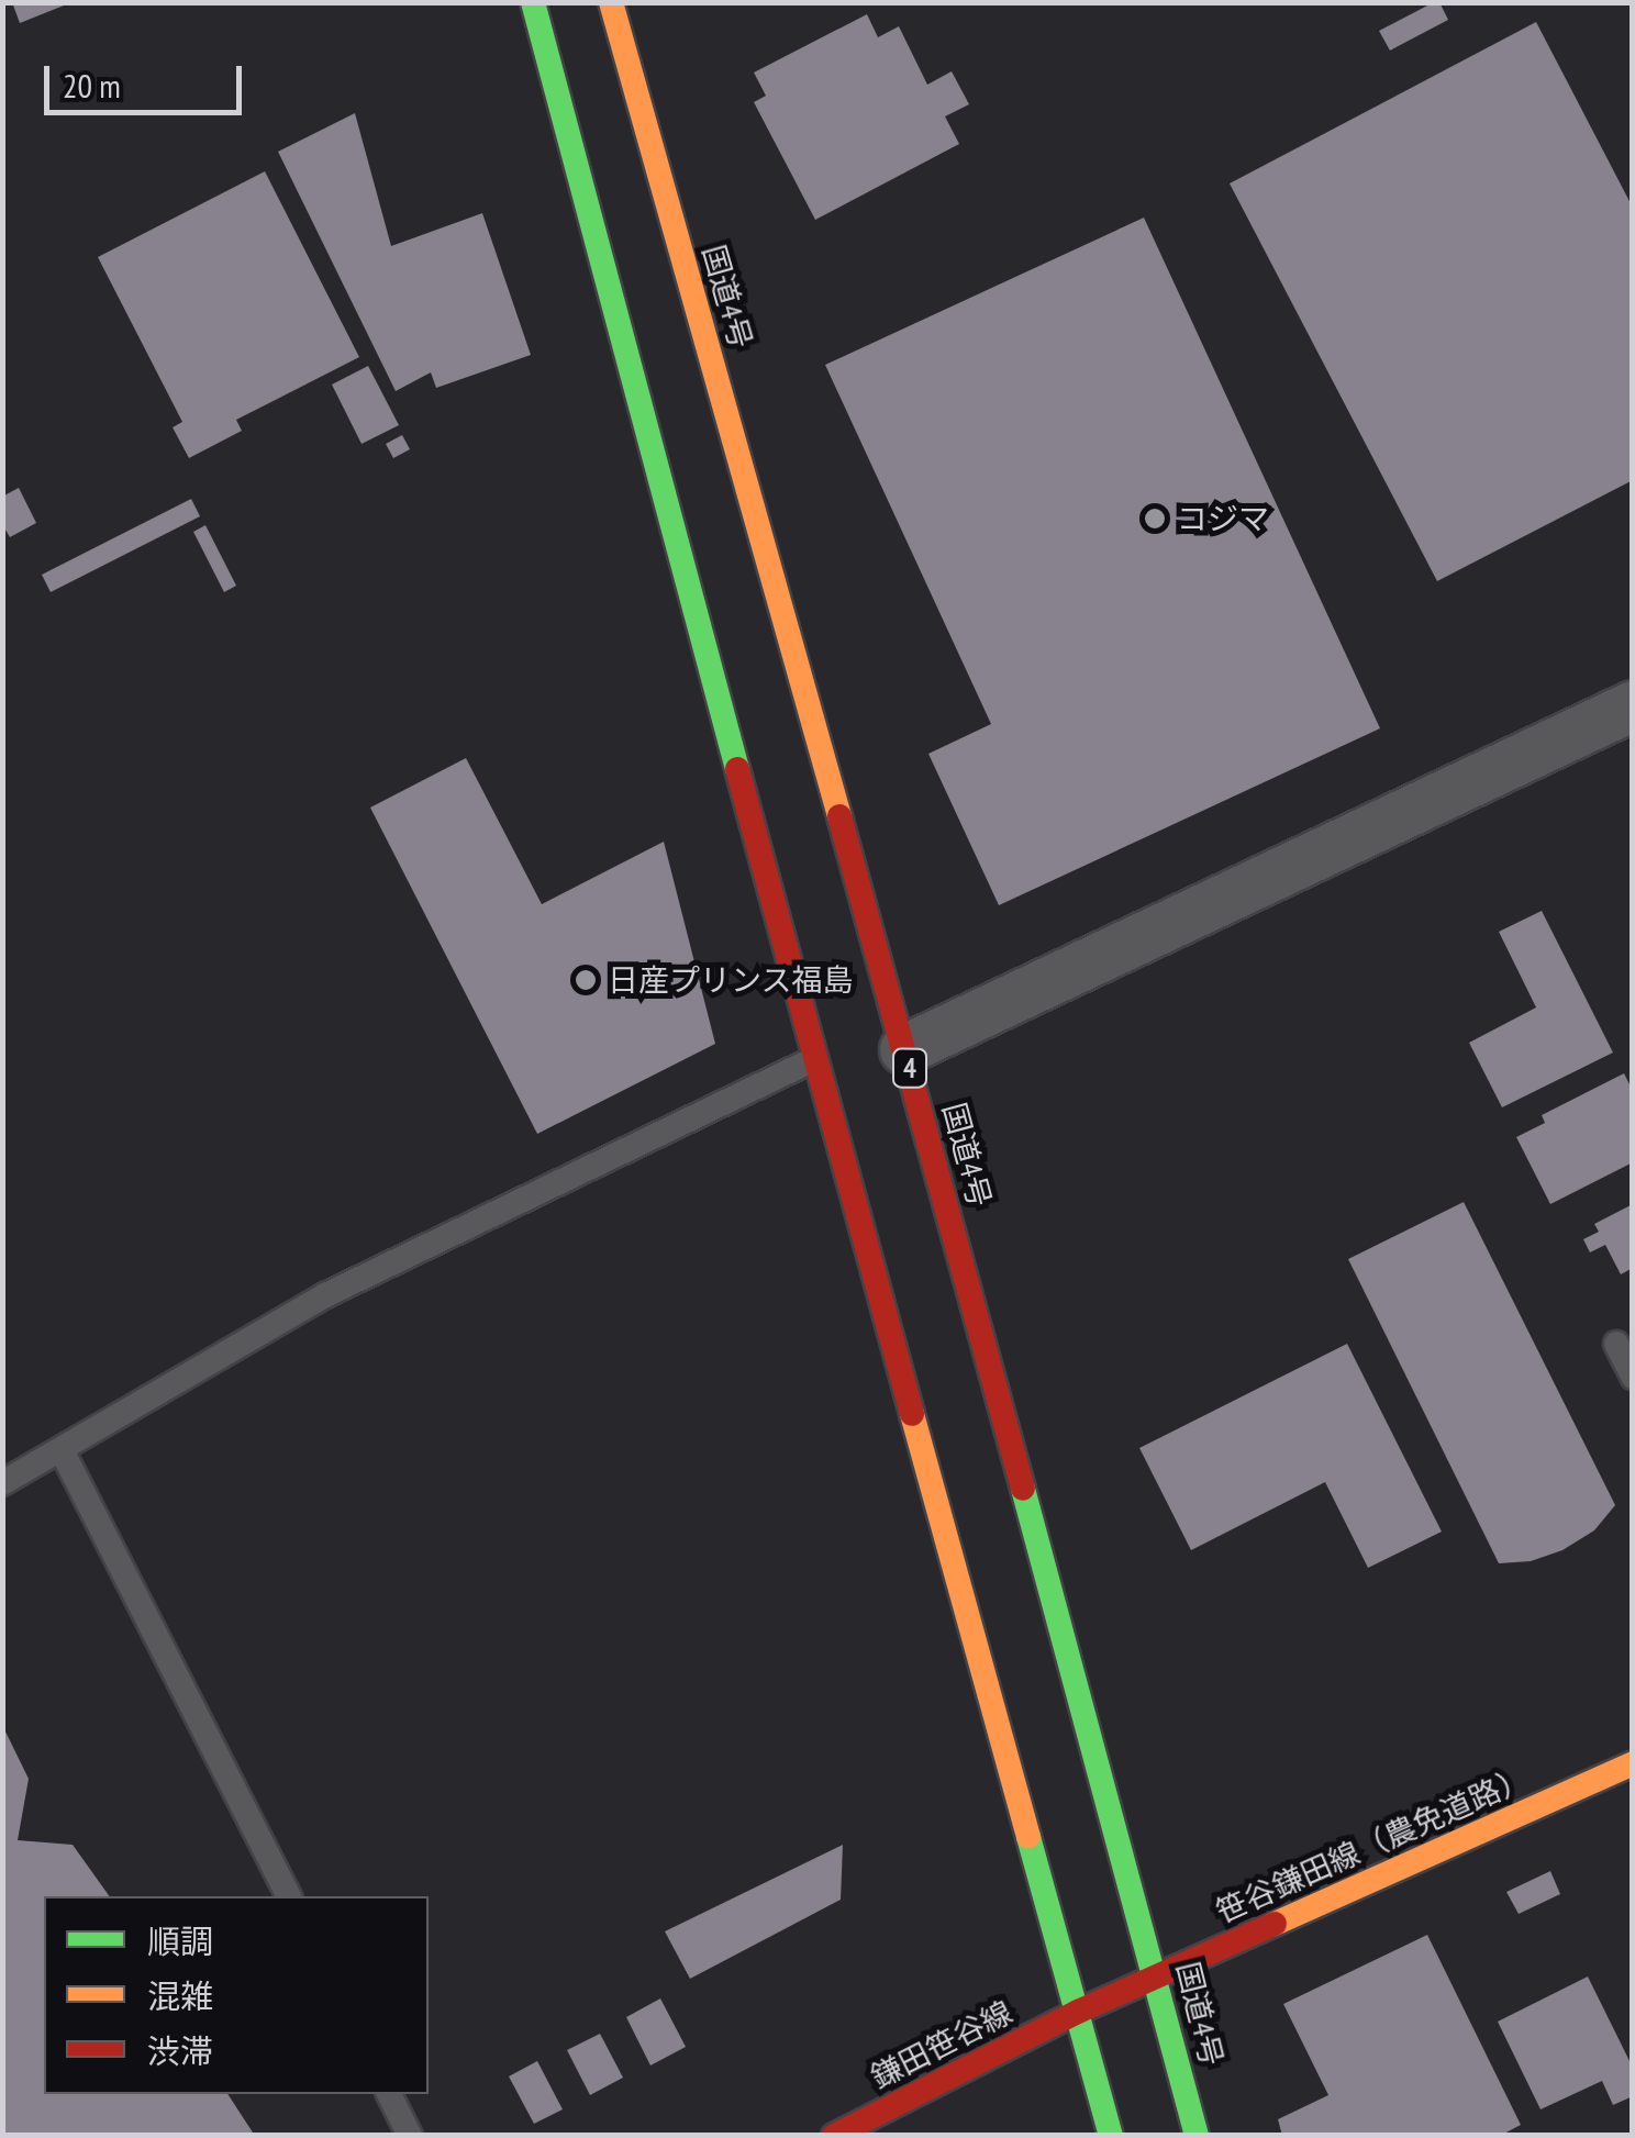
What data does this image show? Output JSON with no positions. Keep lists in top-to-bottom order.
{
  "streets": {
    "main road": [
      "国道4号",
      "4",
      "笹谷鎌田線（農免道路）",
      "鎌田笹谷線"
    ]
  },
  "crossings": [
    ["国道4号", "笹谷鎌田線（農免道路）"],
    ["笹谷鎌田線（農免道路）", "鎌田笹谷線"]
  ],
  "places": ["コジマ", "日産プリンス福島"],
  "legend": ["順調", "混雑", "渋滞"],
  "scale_bar": "20 m"
}
